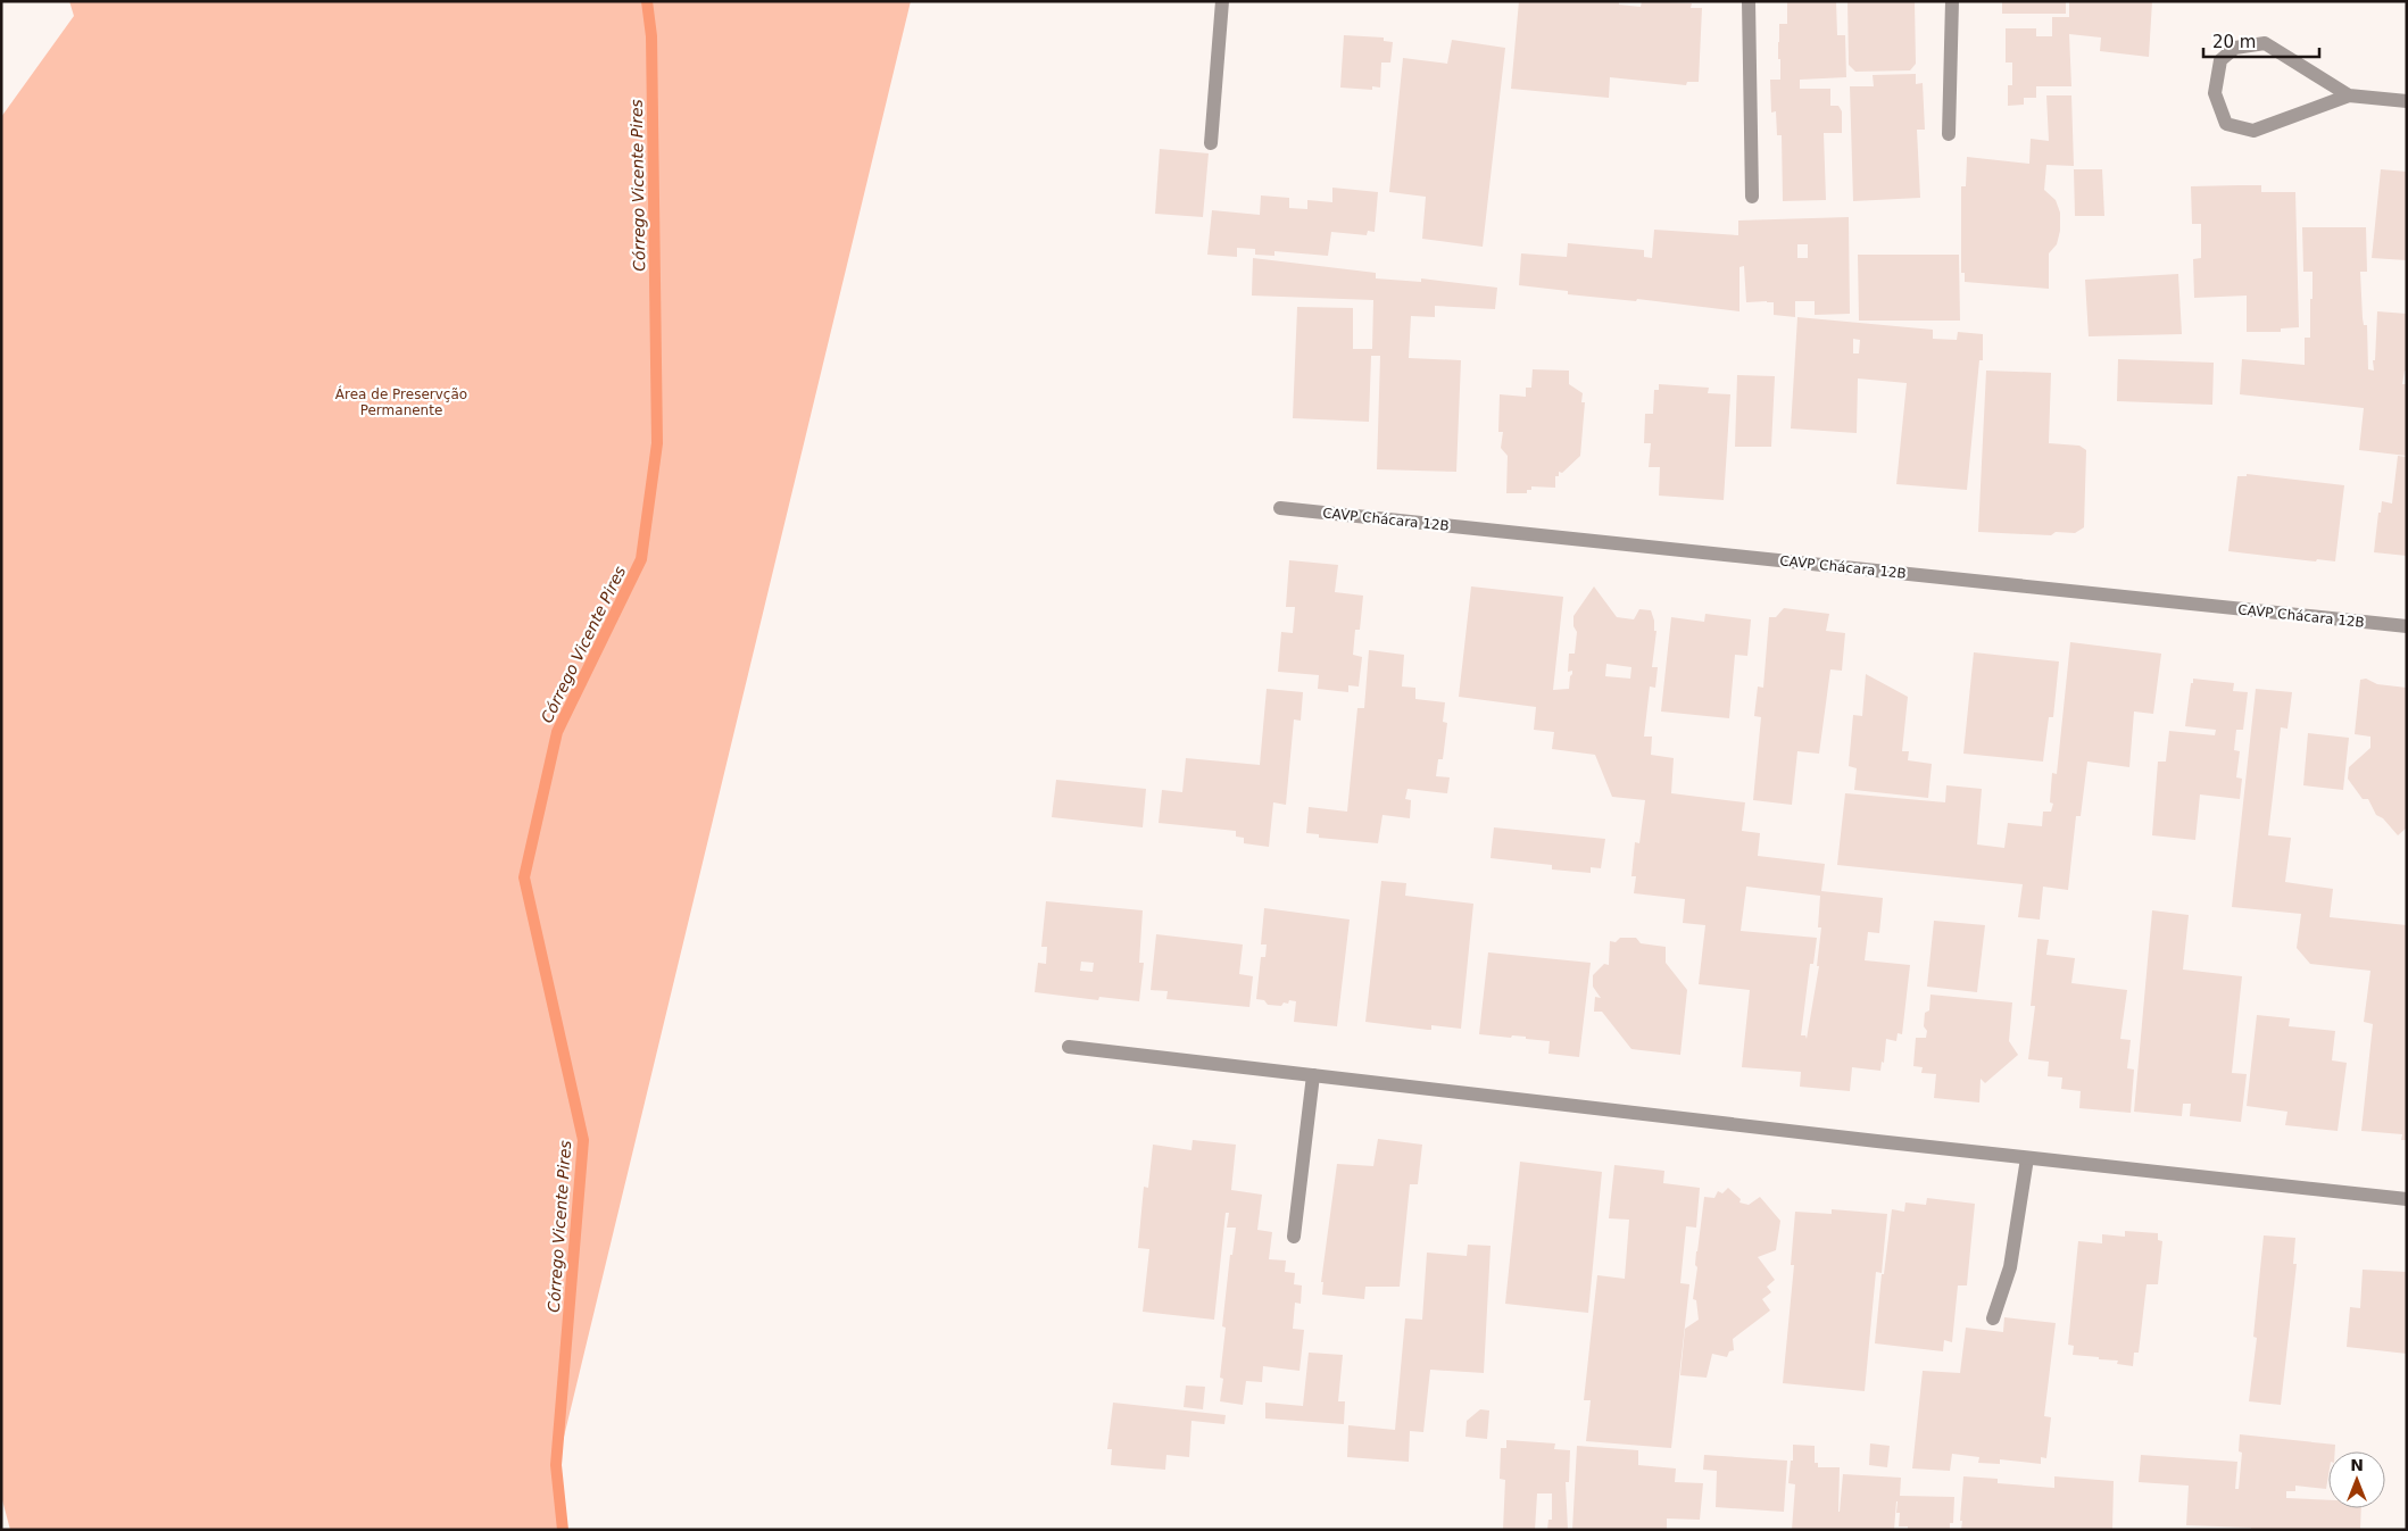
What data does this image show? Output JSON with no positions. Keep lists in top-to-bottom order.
{
  "streets": {
    "street": ["CAVP Chácara 12B"]
  },
  "water": ["Córrego Vicente Pires"],
  "parks": ["Área de Preservção Permanente"],
  "scale_bar": "20 m",
  "north": "top"
}
